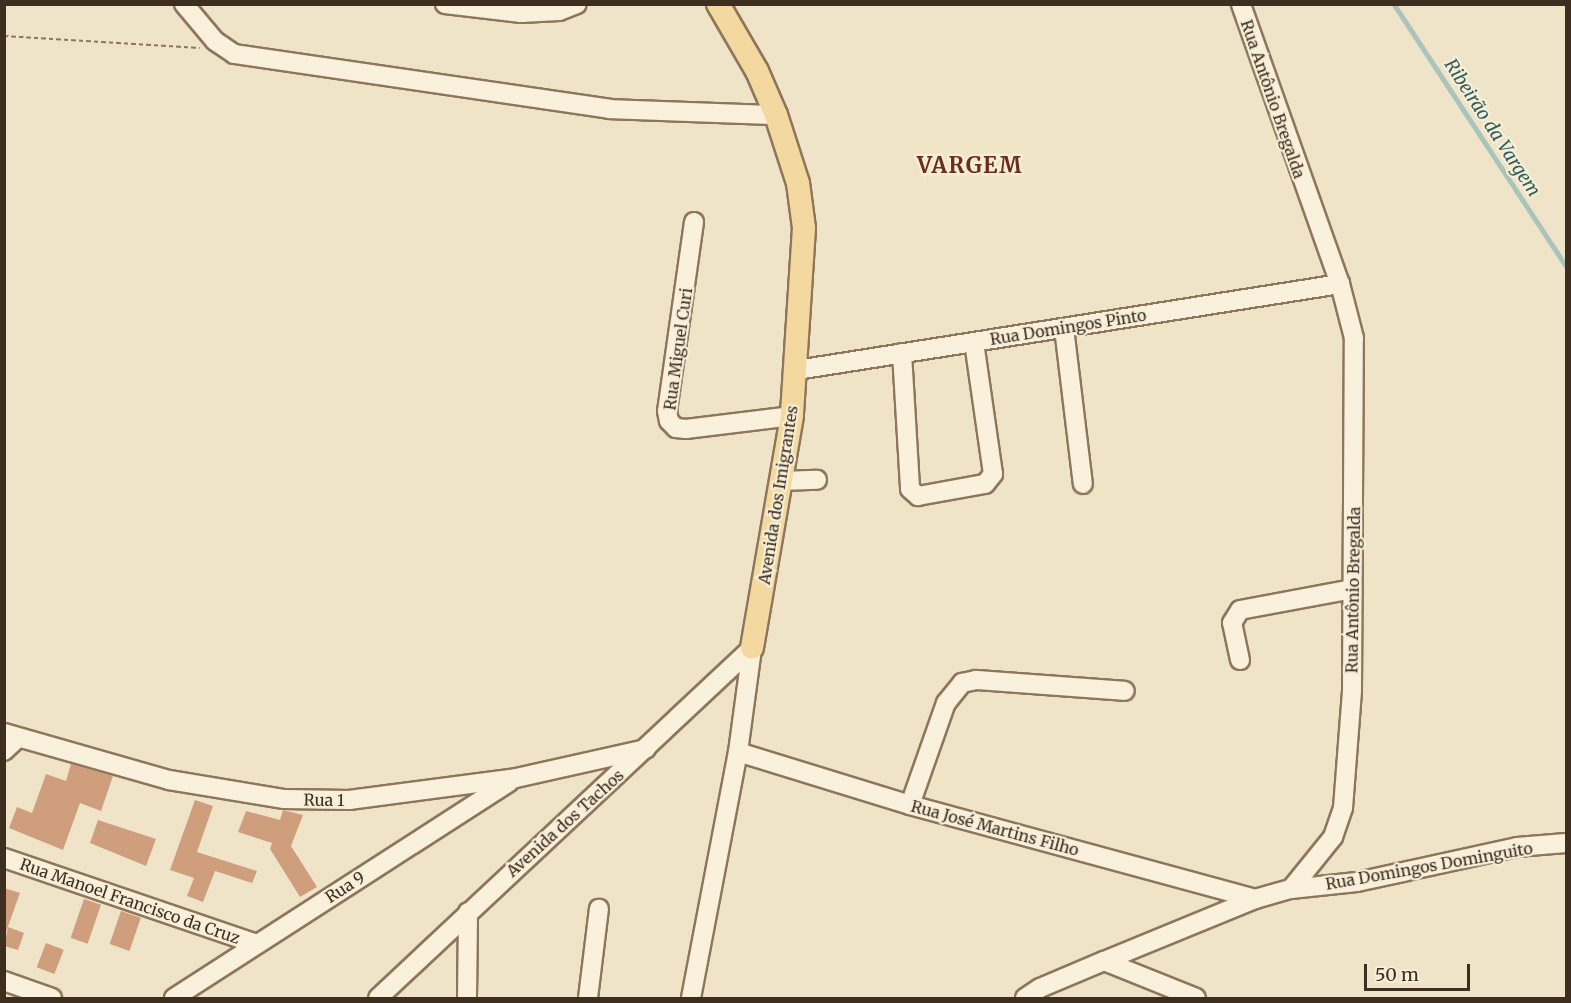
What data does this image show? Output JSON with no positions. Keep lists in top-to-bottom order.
{
  "streets": {
    "main road": ["Avenida dos Imigrantes"],
    "street": [
      "Rua Antônio Bregalda",
      "Rua Domingos Pinto",
      "Rua Miguel Curi",
      "Rua 1",
      "Avenida dos Tachos",
      "Rua José Martins Filho",
      "Rua Domingos Dominguito",
      "Rua 9",
      "Rua Manoel Francisco da Cruz"
    ]
  },
  "crossings": [
    ["Rua Antônio Bregalda", "Rua Domingos Pinto"],
    ["Rua Antônio Bregalda", "Rua Domingos Dominguito"],
    ["Rua Domingos Pinto", "Avenida dos Imigrantes"],
    ["Rua Miguel Curi", "Avenida dos Imigrantes"],
    ["Avenida dos Imigrantes", "Avenida dos Tachos"],
    ["Avenida dos Imigrantes", "Rua José Martins Filho"],
    ["Rua 1", "Avenida dos Tachos"],
    ["Rua 1", "Rua 9"],
    ["Rua 9", "Rua Manoel Francisco da Cruz"]
  ],
  "districts": ["VARGEM"],
  "water": ["Ribeirão da Vargem"],
  "scale_bar": "50 m"
}
